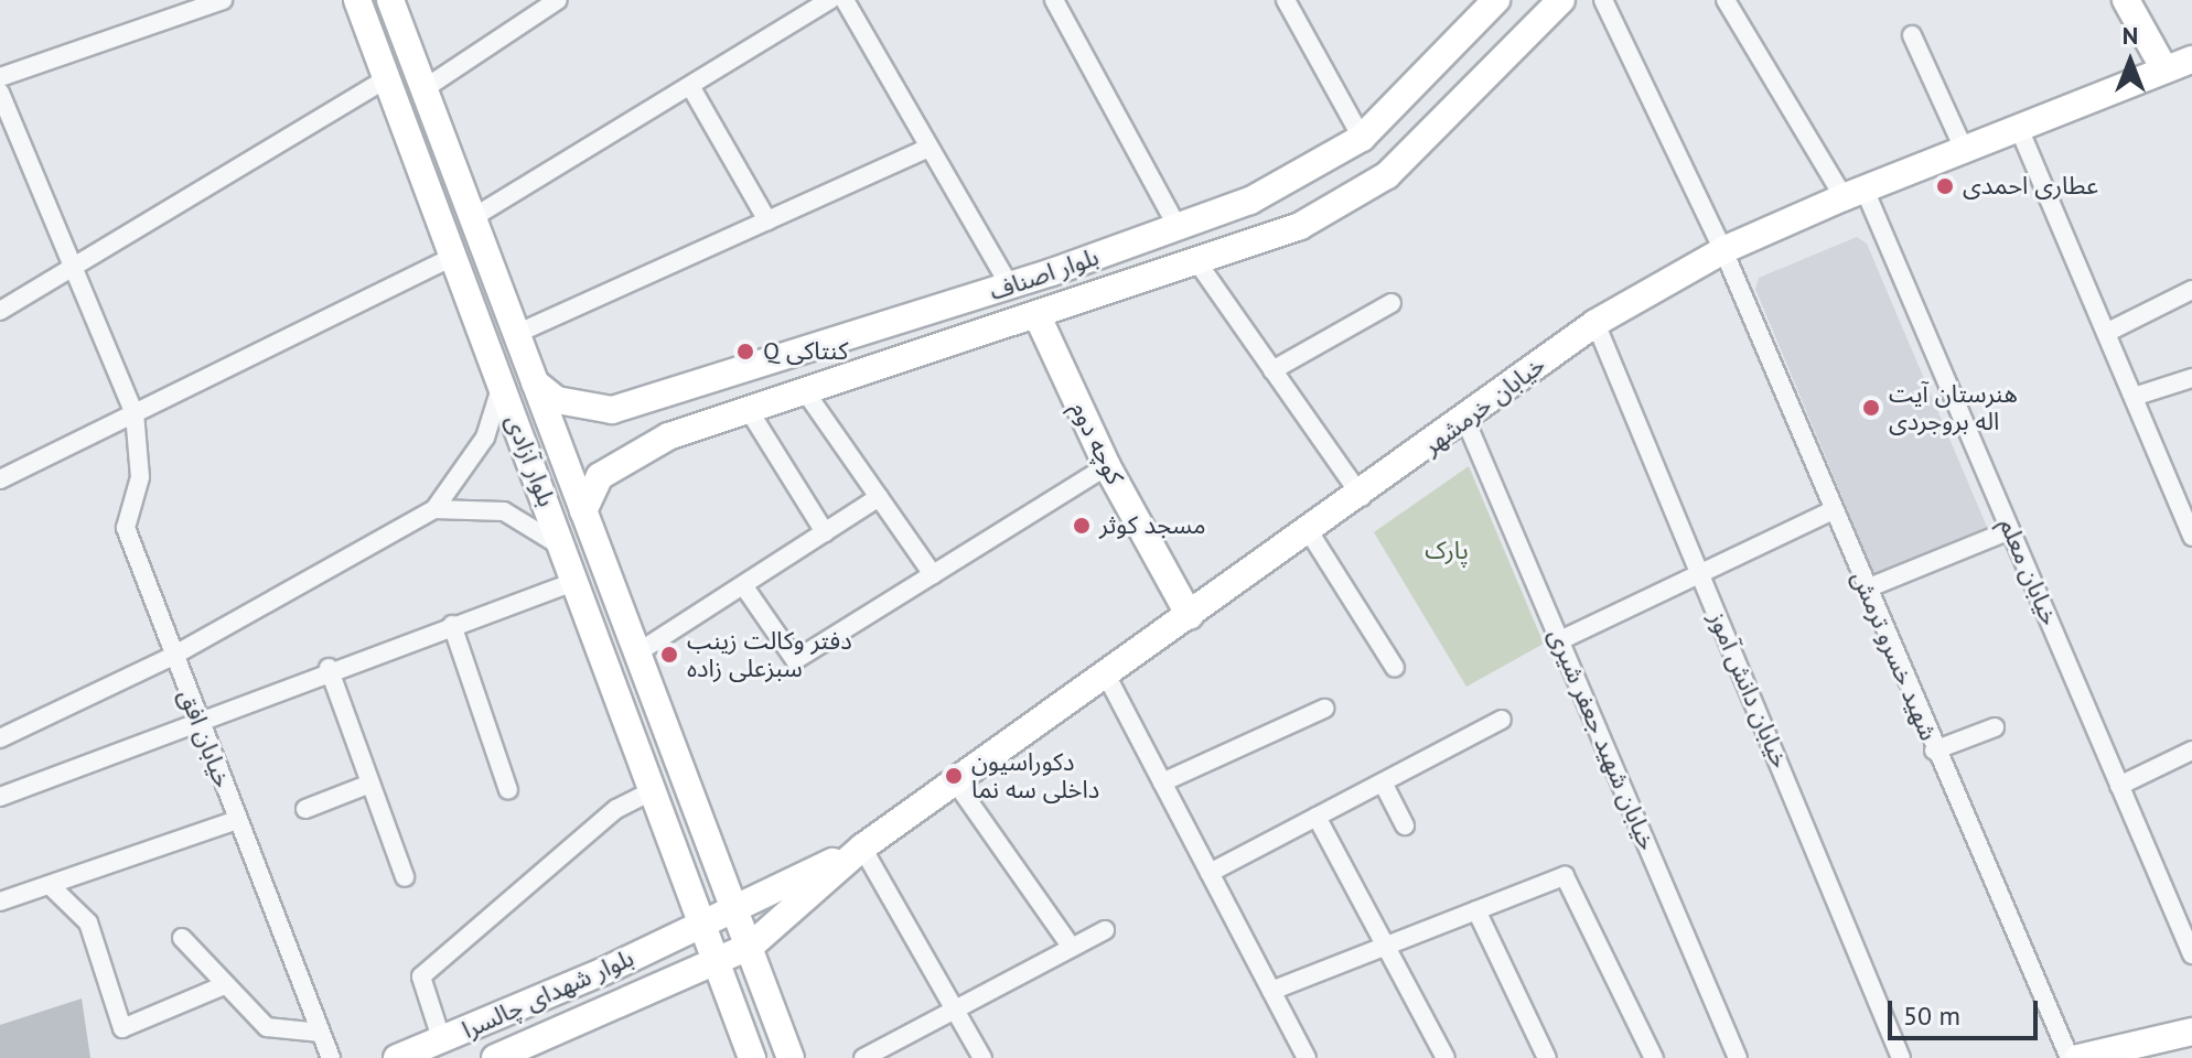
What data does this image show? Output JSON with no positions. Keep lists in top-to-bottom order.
{
  "streets": {
    "main road": [
      "بلوار اصناف",
      "خیابان خرمشهر",
      "کوچه دوم",
      "بلوار آزادی",
      "بلوار شهدای چالسرا"
    ],
    "street": [
      "خیابان معلم",
      "شهید خسرو ترمش",
      "خیابان دانش آموز",
      "خیابان افق",
      "خیابان شهید جعفر شیری"
    ]
  },
  "crossings": [
    ["بلوار اصناف", "کوچه دوم"],
    ["بلوار اصناف", "بلوار آزادی"],
    ["خیابان خرمشهر", "کوچه دوم"],
    ["خیابان خرمشهر", "بلوار آزادی"],
    ["خیابان خرمشهر", "خیابان معلم"],
    ["خیابان خرمشهر", "شهید خسرو ترمش"],
    ["خیابان خرمشهر", "خیابان دانش آموز"],
    ["خیابان خرمشهر", "خیابان شهید جعفر شیری"],
    ["خیابان خرمشهر", "بلوار شهدای چالسرا"],
    ["بلوار آزادی", "بلوار شهدای چالسرا"]
  ],
  "parks": ["پارک"],
  "places": [
    "عطاری احمدی",
    "Q کنتاکی",
    "هنرستان آیت اله بروجردی",
    "مسجد کوثر",
    "دفتر وکالت زینب سبزعلی زاده",
    "دکوراسیون داخلی سه نما"
  ],
  "scale_bar": "50 m",
  "north": "top"
}
